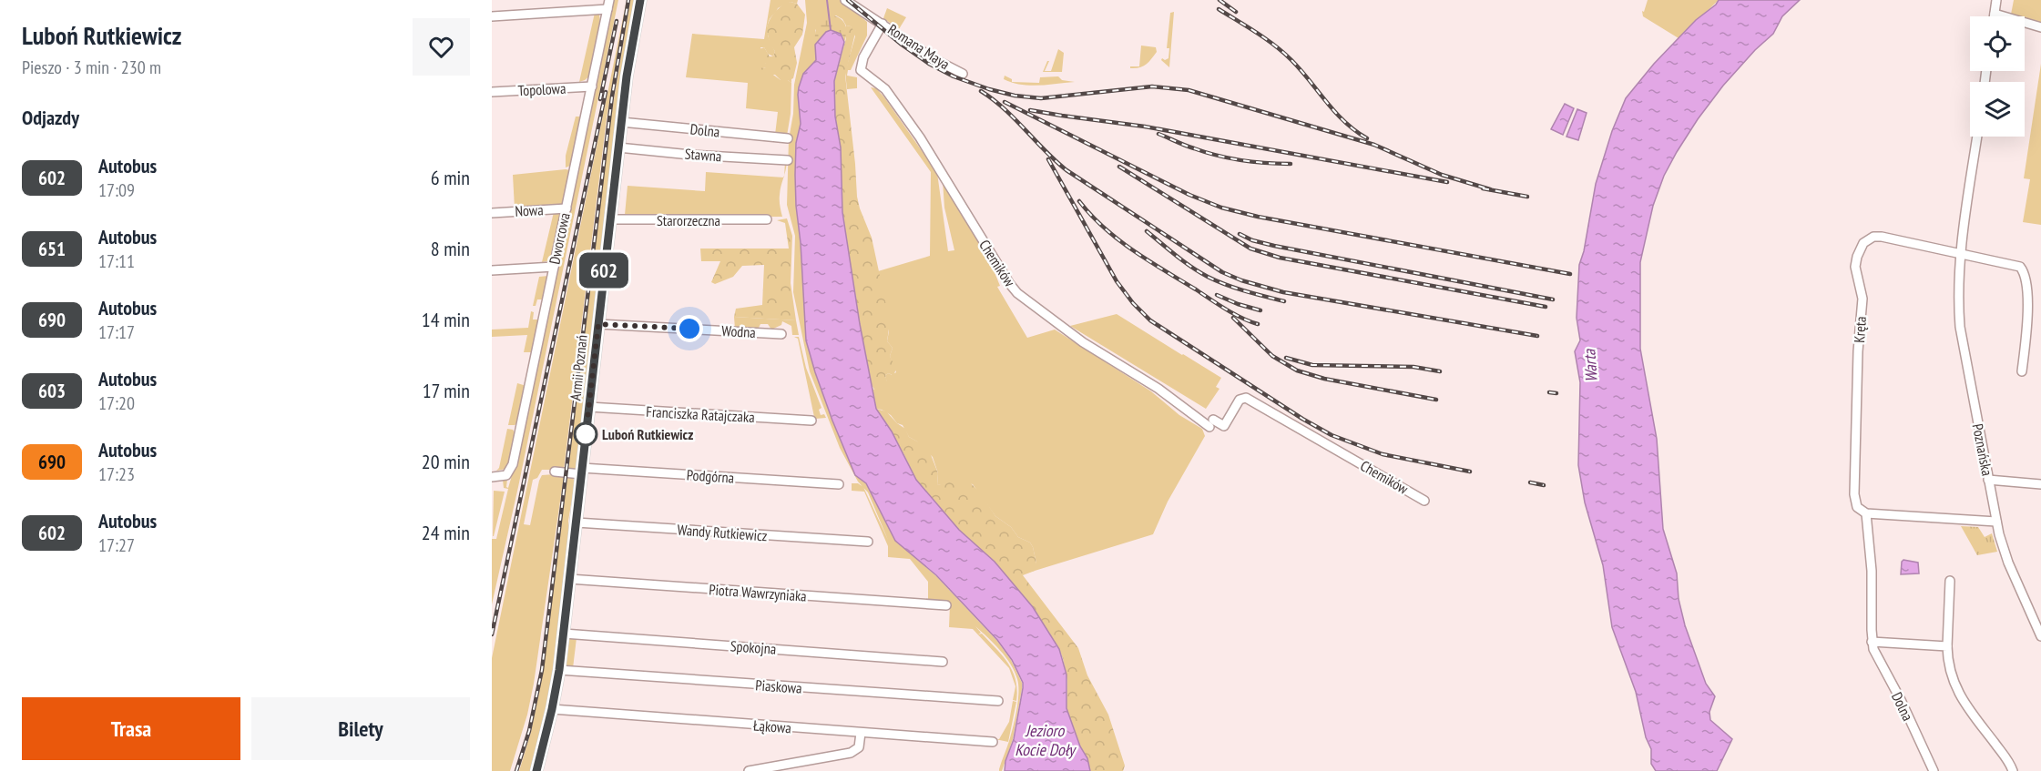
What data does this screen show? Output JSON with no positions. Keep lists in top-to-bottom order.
{
  "streets": {
    "main road": ["Armii Poznań"],
    "street": [
      "Romana Maya",
      "Topolowa",
      "Dolna",
      "Stawna",
      "Nowa",
      "Starorzeczna",
      "Dworcowa",
      "Chemików",
      "Kręta",
      "Wodna",
      "Franciszka Ratajczaka",
      "Poznańska",
      "Podgórna",
      "Wandy Rutkiewicz",
      "Piotra Wawrzyniaka",
      "Spokojna",
      "Piaskowa",
      "Łąkowa"
    ]
  },
  "crossings": [
    ["Romana Maya", "Chemików"],
    ["Topolowa", "Dworcowa"],
    ["Dolna", "Kręta"],
    ["Dolna", "Armii Poznań"],
    ["Stawna", "Armii Poznań"],
    ["Nowa", "Dworcowa"],
    ["Starorzeczna", "Armii Poznań"],
    ["Kręta", "Poznańska"],
    ["Wodna", "Armii Poznań"],
    ["Armii Poznań", "Franciszka Ratajczaka"],
    ["Armii Poznań", "Podgórna"],
    ["Armii Poznań", "Wandy Rutkiewicz"],
    ["Armii Poznań", "Piotra Wawrzyniaka"],
    ["Armii Poznań", "Spokojna"],
    ["Armii Poznań", "Piaskowa"],
    ["Armii Poznań", "Łąkowa"]
  ],
  "water": ["Warta", "Jezioro Kocie Doły"],
  "places": ["Luboń Rutkiewicz"],
  "lines": ["bus line 602"],
  "page": {
    "heading": [
      ["Luboń Rutkiewicz", "Pieszo · 3 min · 230 m"],
      "Odjazdy"
    ],
    "on_map": "602",
    "list": [
      {
        "mark": "602",
        "name": "Autobus",
        "note": "17:09",
        "value": "6 min"
      },
      {
        "mark": "651",
        "name": "Autobus",
        "note": "17:11",
        "value": "8 min"
      },
      {
        "mark": "690",
        "name": "Autobus",
        "note": "17:17",
        "value": "14 min"
      },
      {
        "mark": "603",
        "name": "Autobus",
        "note": "17:20",
        "value": "17 min"
      },
      {
        "mark": "690",
        "name": "Autobus",
        "note": "17:23",
        "value": "20 min"
      },
      {
        "mark": "602",
        "name": "Autobus",
        "note": "17:27",
        "value": "24 min"
      }
    ],
    "buttons": ["Trasa", "Bilety"]
  }
}
